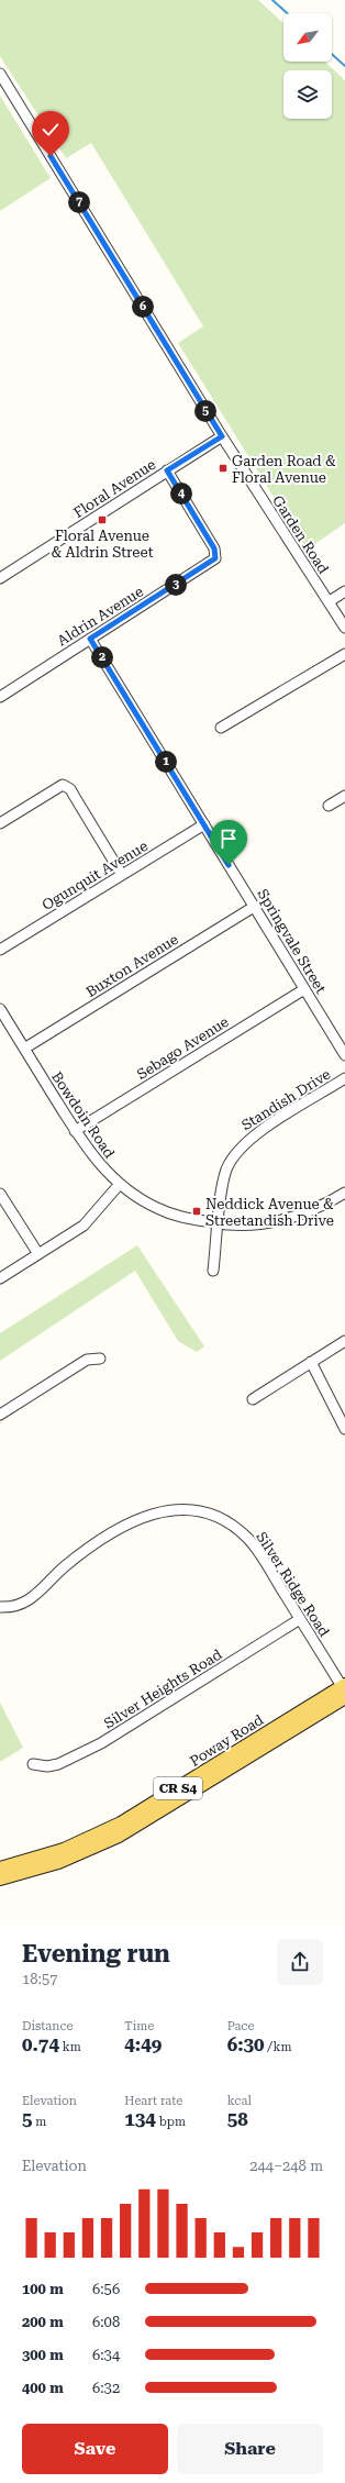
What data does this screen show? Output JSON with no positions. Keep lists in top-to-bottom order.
{
  "streets": {
    "main road": ["Poway Road", "CR S4"],
    "street": [
      "Floral Avenue",
      "Garden Road",
      "Aldrin Avenue",
      "Ogunquit Avenue",
      "Springvale Street",
      "Buxton Avenue",
      "Sebago Avenue",
      "Standish Drive",
      "Bowdoin Road",
      "Silver Ridge Road",
      "Silver Heights Road"
    ]
  },
  "crossings": [
    ["Floral Avenue", "Garden Road"],
    ["Floral Avenue", "Aldrin Avenue"],
    ["Aldrin Avenue", "Springvale Street"],
    ["Ogunquit Avenue", "Springvale Street"],
    ["Springvale Street", "Buxton Avenue"],
    ["Springvale Street", "Sebago Avenue"],
    ["Buxton Avenue", "Bowdoin Road"],
    ["Sebago Avenue", "Bowdoin Road"],
    ["Standish Drive", "Bowdoin Road"],
    ["Silver Ridge Road", "Silver Heights Road"],
    ["Silver Ridge Road", "Poway Road"]
  ],
  "places": {
    "transit": ["Garden Road & Floral Avenue", "Floral Avenue & Aldrin Street", "Neddick Avenue & Streetandish Drive"]
  },
  "north": "bottom left",
  "page": {
    "pins": [
      "7",
      "6",
      "5",
      "4",
      "3",
      "2",
      "1"
    ],
    "heading": ["Evening run", "18:57"],
    "stats": [
      ["Distance", "0.74 km"],
      ["Time", "4:49"],
      ["Pace", "6:30 /km"],
      ["Elevation", "5 m"],
      ["Heart rate", "134 bpm"],
      ["kcal", "58"]
    ],
    "chart": ["Elevation", "244–248 m"],
    "list": [
      {
        "name": "100 m",
        "note": "6:56"
      },
      {
        "name": "200 m",
        "note": "6:08"
      },
      {
        "name": "300 m",
        "note": "6:34"
      },
      {
        "name": "400 m",
        "note": "6:32"
      }
    ],
    "buttons": ["Save", "Share"]
  }
}
